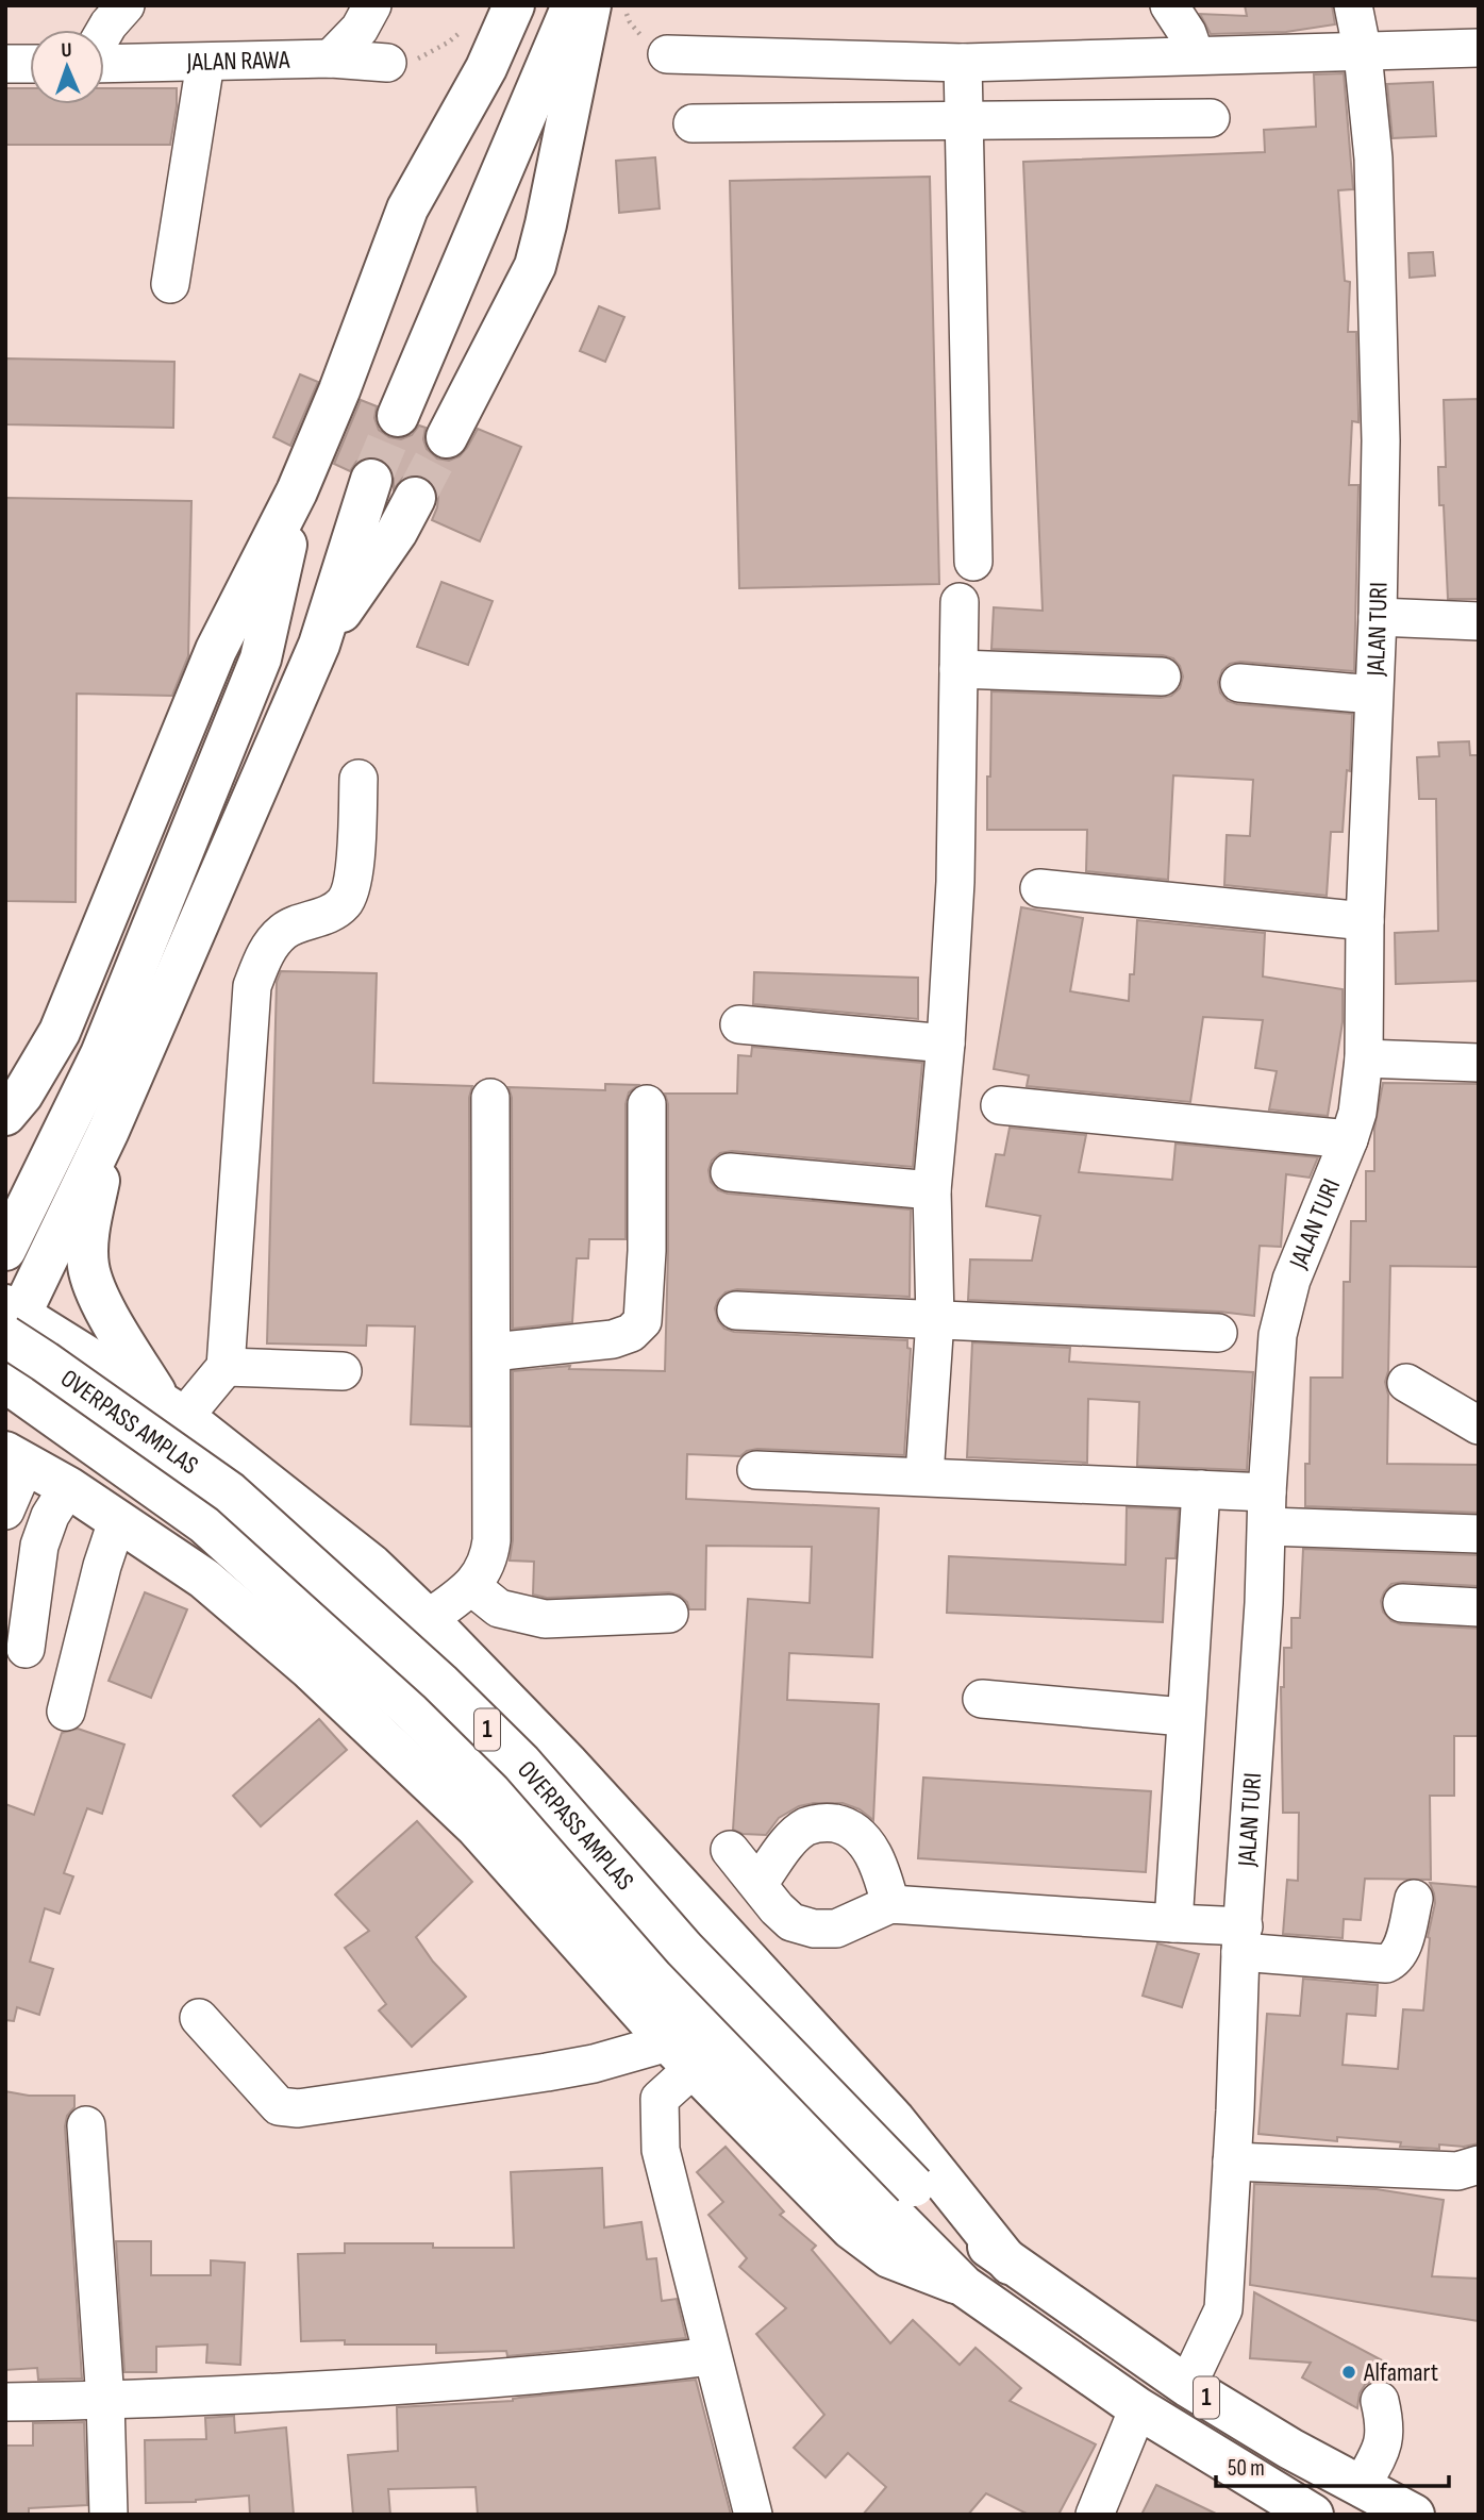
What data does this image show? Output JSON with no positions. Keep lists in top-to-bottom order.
{
  "streets": {
    "highway": ["OVERPASS AMPLAS", "1"],
    "street": ["JALAN RAWA", "JALAN TURI"]
  },
  "crossings": [
    ["JALAN TURI", "1"],
    ["OVERPASS AMPLAS", "1"]
  ],
  "places": ["Alfamart"],
  "scale_bar": "50 m",
  "north": "top"
}
